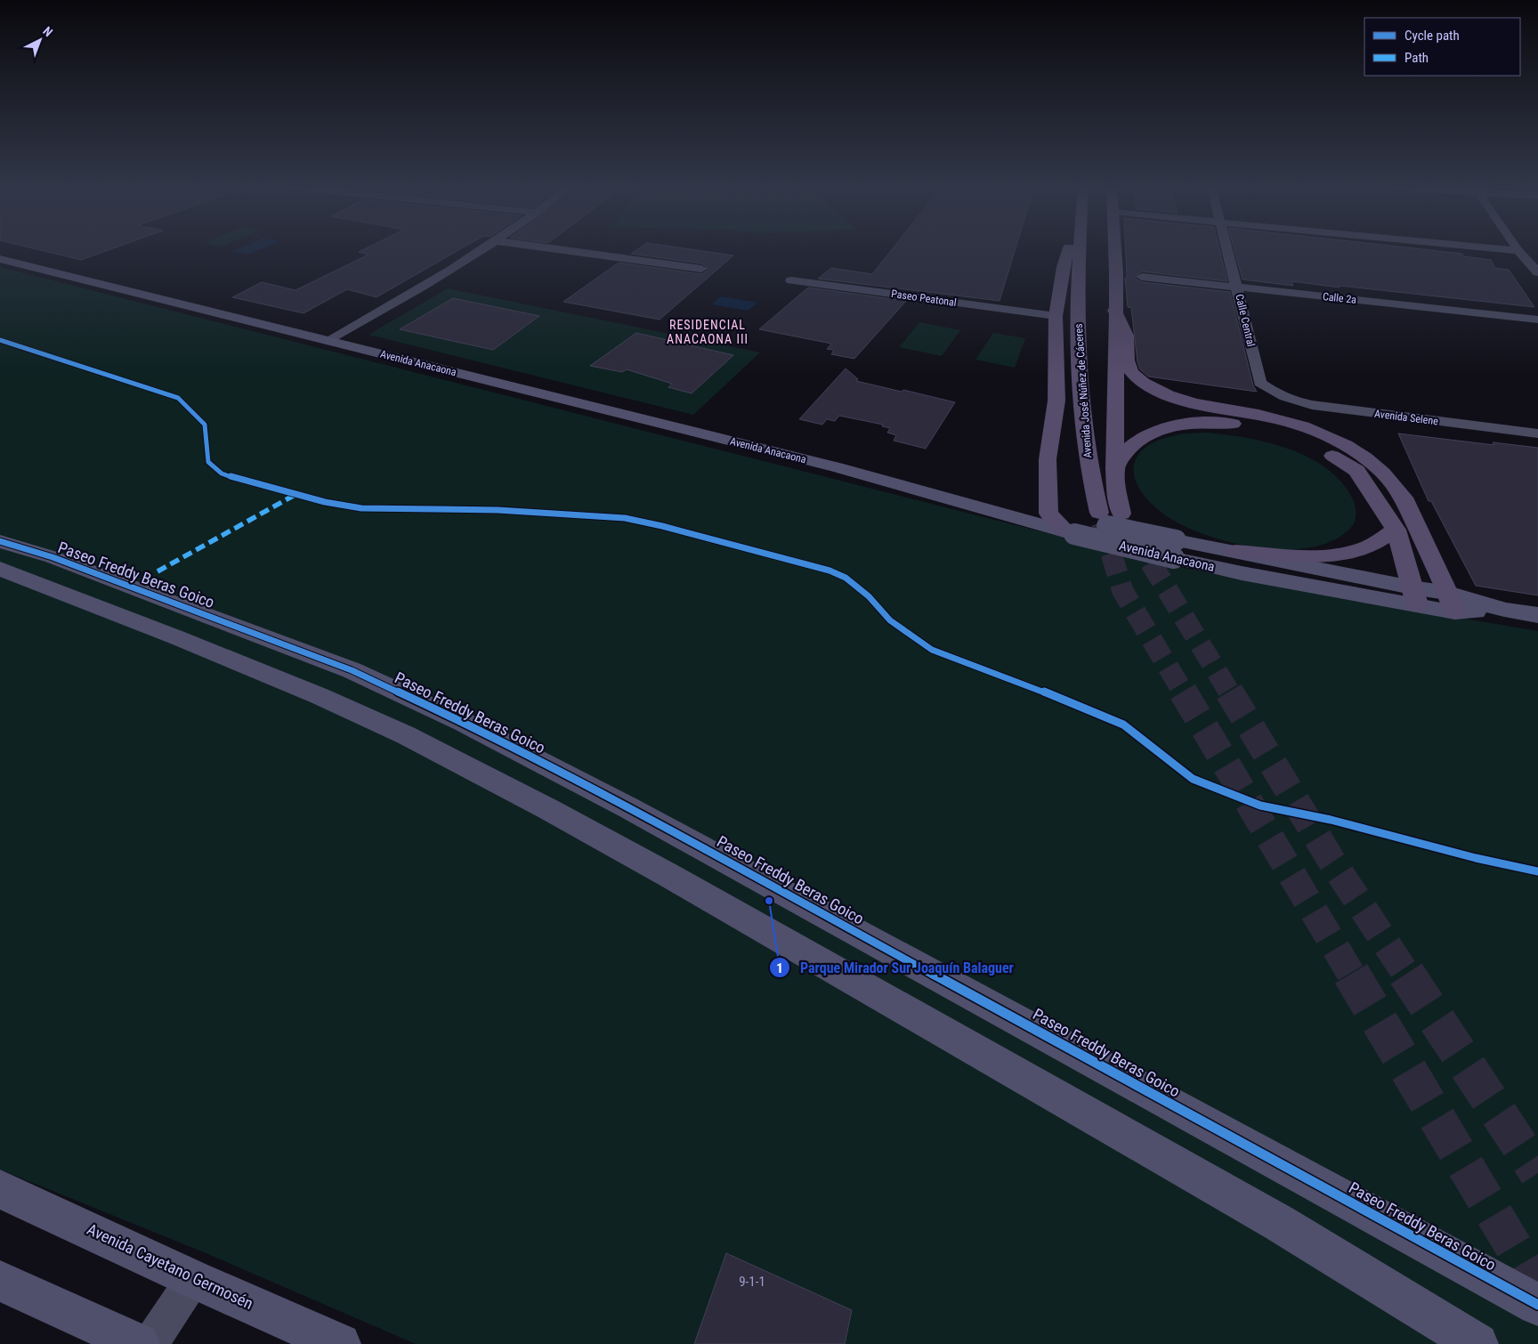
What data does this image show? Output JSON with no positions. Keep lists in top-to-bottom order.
{
  "streets": {
    "main road": ["Avenida José Núñez de Cáceres"],
    "street": [
      "Paseo Peatonal",
      "Calle 2a",
      "Calle Central",
      "Avenida Anacaona",
      "Avenida Selene",
      "Paseo Freddy Beras Goico",
      "Avenida Cayetano Germosén"
    ]
  },
  "crossings": [
    ["Calle 2a", "Calle Central"],
    ["Calle Central", "Avenida Selene"],
    ["Avenida Anacaona", "Avenida José Núñez de Cáceres"]
  ],
  "districts": ["RESIDENCIAL ANACAONA III"],
  "places": ["Parque Mirador Sur Joaquín Balaguer"],
  "house_numbers": ["9-1-1"],
  "legend": ["Cycle path", "Path"],
  "north": "top right"
}
